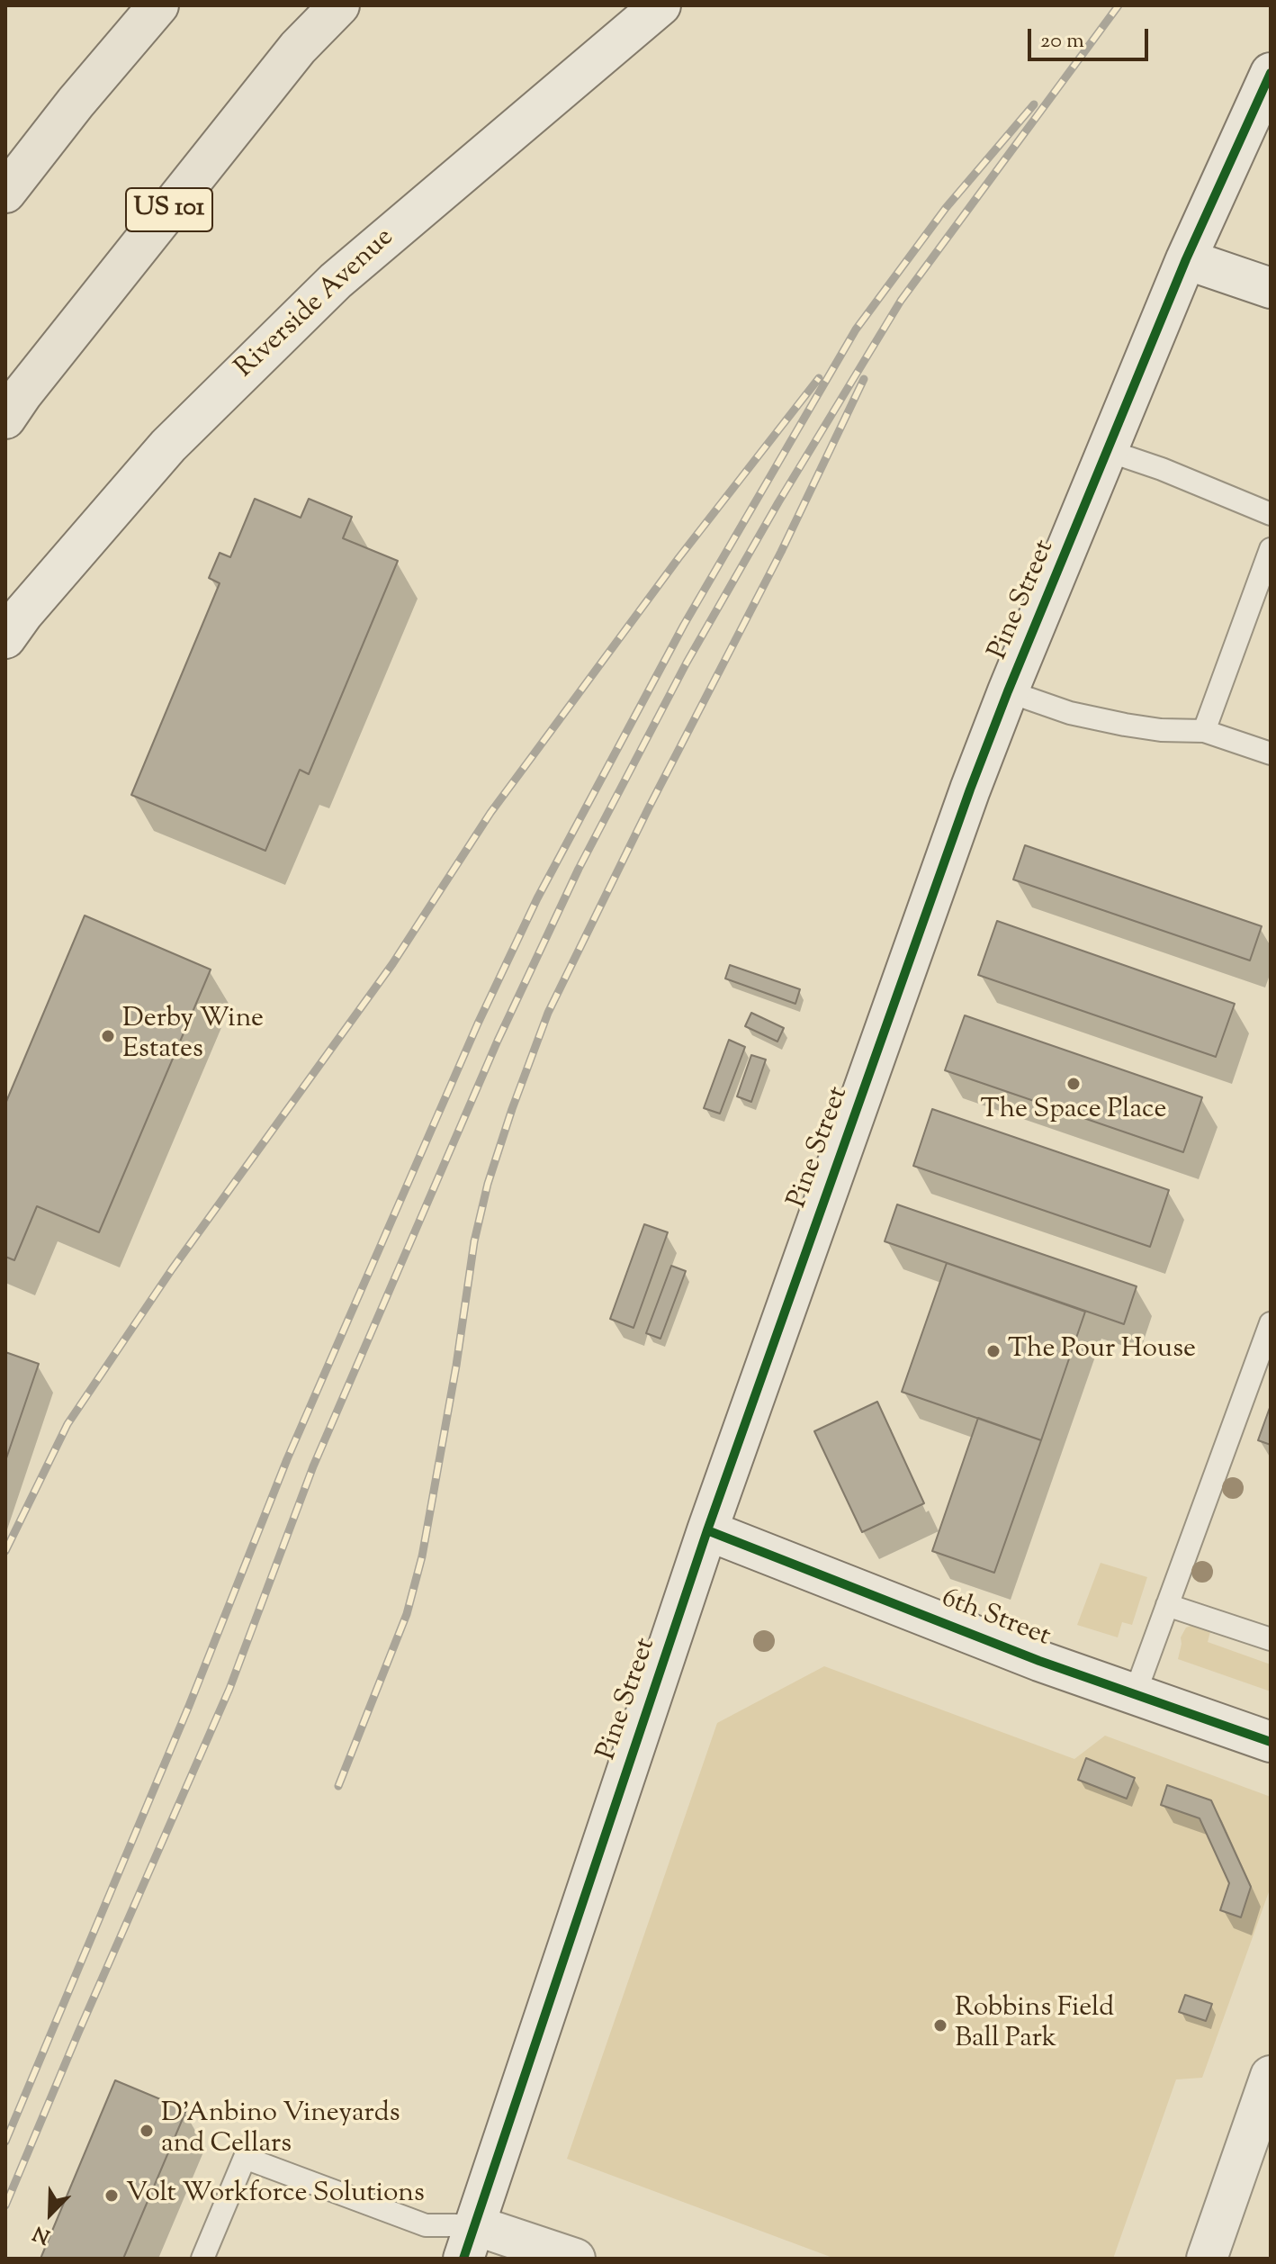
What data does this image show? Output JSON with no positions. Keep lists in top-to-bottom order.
{
  "streets": {
    "highway": ["US 101"],
    "street": ["Riverside Avenue", "Pine Street", "6th Street"]
  },
  "crossings": [
    ["Pine Street", "6th Street"]
  ],
  "places": [
    "Derby Wine Estates",
    "The Space Place",
    "The Pour House",
    "Robbins Field Ball Park",
    "D'Anbino Vineyards and Cellars",
    "Volt Workforce Solutions"
  ],
  "scale_bar": "20 m",
  "north": "bottom left"
}
